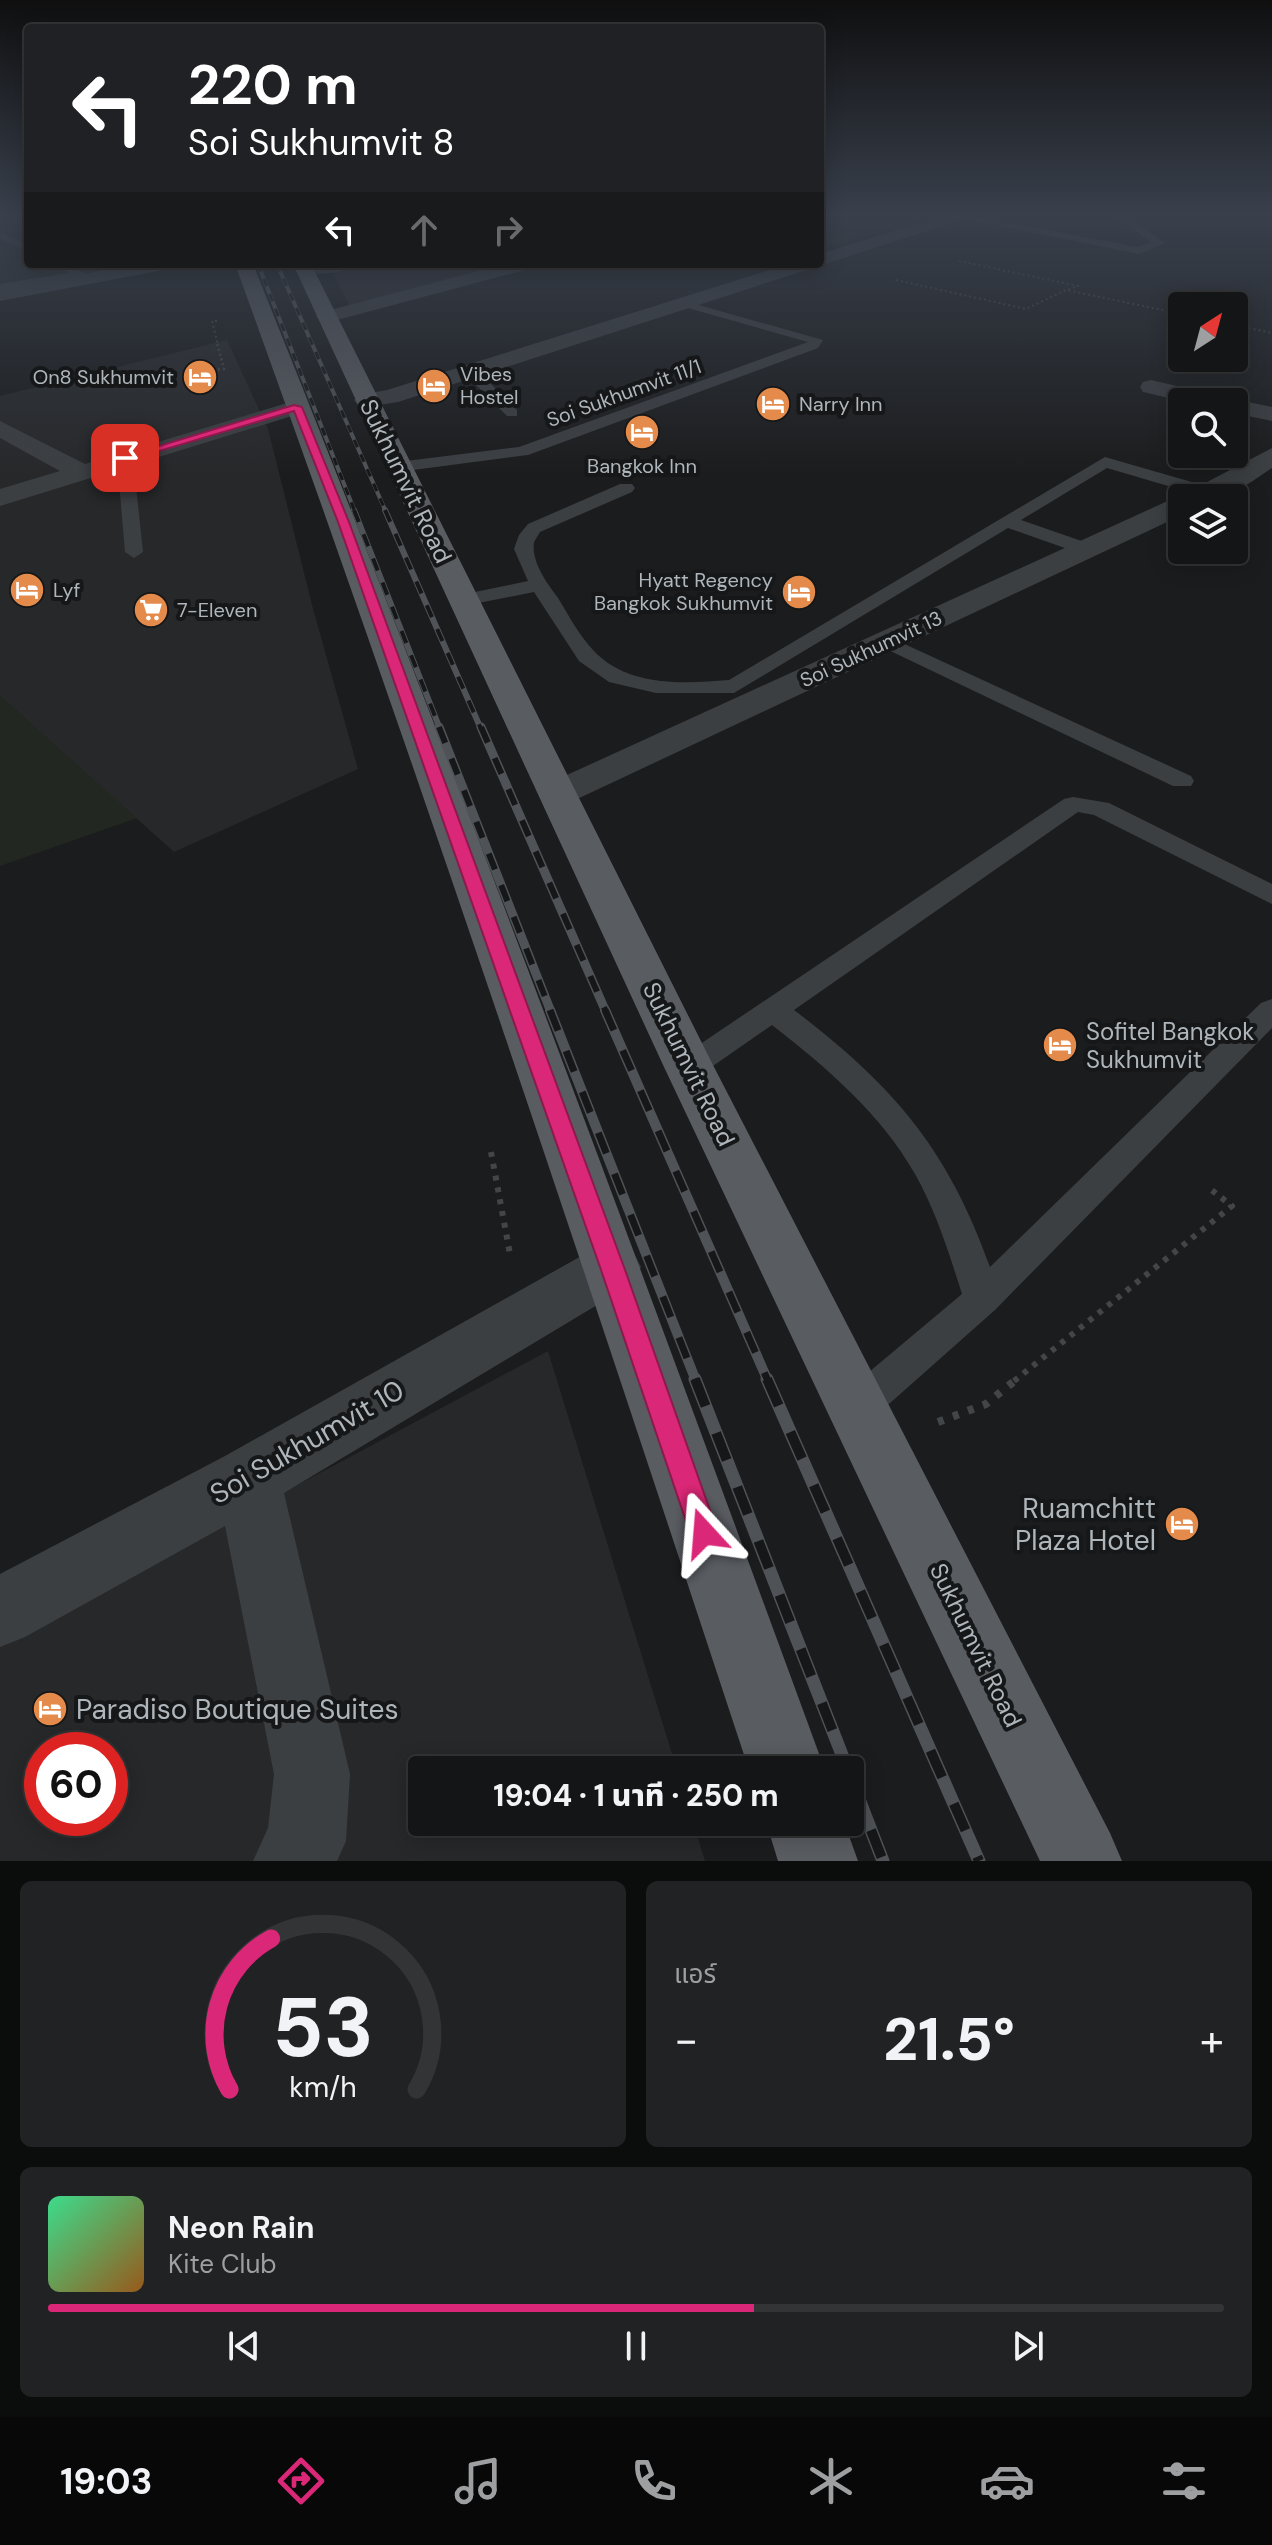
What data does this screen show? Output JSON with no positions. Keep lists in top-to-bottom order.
{
  "streets": {
    "main road": ["Sukhumvit Road"],
    "street": ["Soi Sukhumvit 13", "Soi Sukhumvit 10"],
    "lane": ["Soi Sukhumvit 11/1"]
  },
  "crossings": [
    ["Soi Sukhumvit 11/1", "Sukhumvit Road"],
    ["Sukhumvit Road", "Soi Sukhumvit 13"],
    ["Sukhumvit Road", "Soi Sukhumvit 10"]
  ],
  "places": {
    "hotel": [
      "On8 Sukhumvit",
      "Vibes Hostel",
      "Narry Inn",
      "Bangkok Inn",
      "Lyf",
      "Hyatt Regency Bangkok Sukhumvit",
      "Sofitel Bangkok Sukhumvit",
      "Ruamchitt Plaza Hotel",
      "Paradiso Boutique Suites"
    ],
    "supermarket": ["7-Eleven"]
  },
  "north": "top right",
  "page": {
    "turn": ["220 m", "Soi Sukhumvit 8"],
    "limit": "60",
    "trip": "19:04 · 1 นาที · 250 m",
    "tile": "แอร์",
    "heat": ["−", "21.5°", "+"],
    "song": ["Neon Rain", "Kite Club"],
    "tabs": "19:03",
    "gauge": ["53", "km/h"]
  }
}
